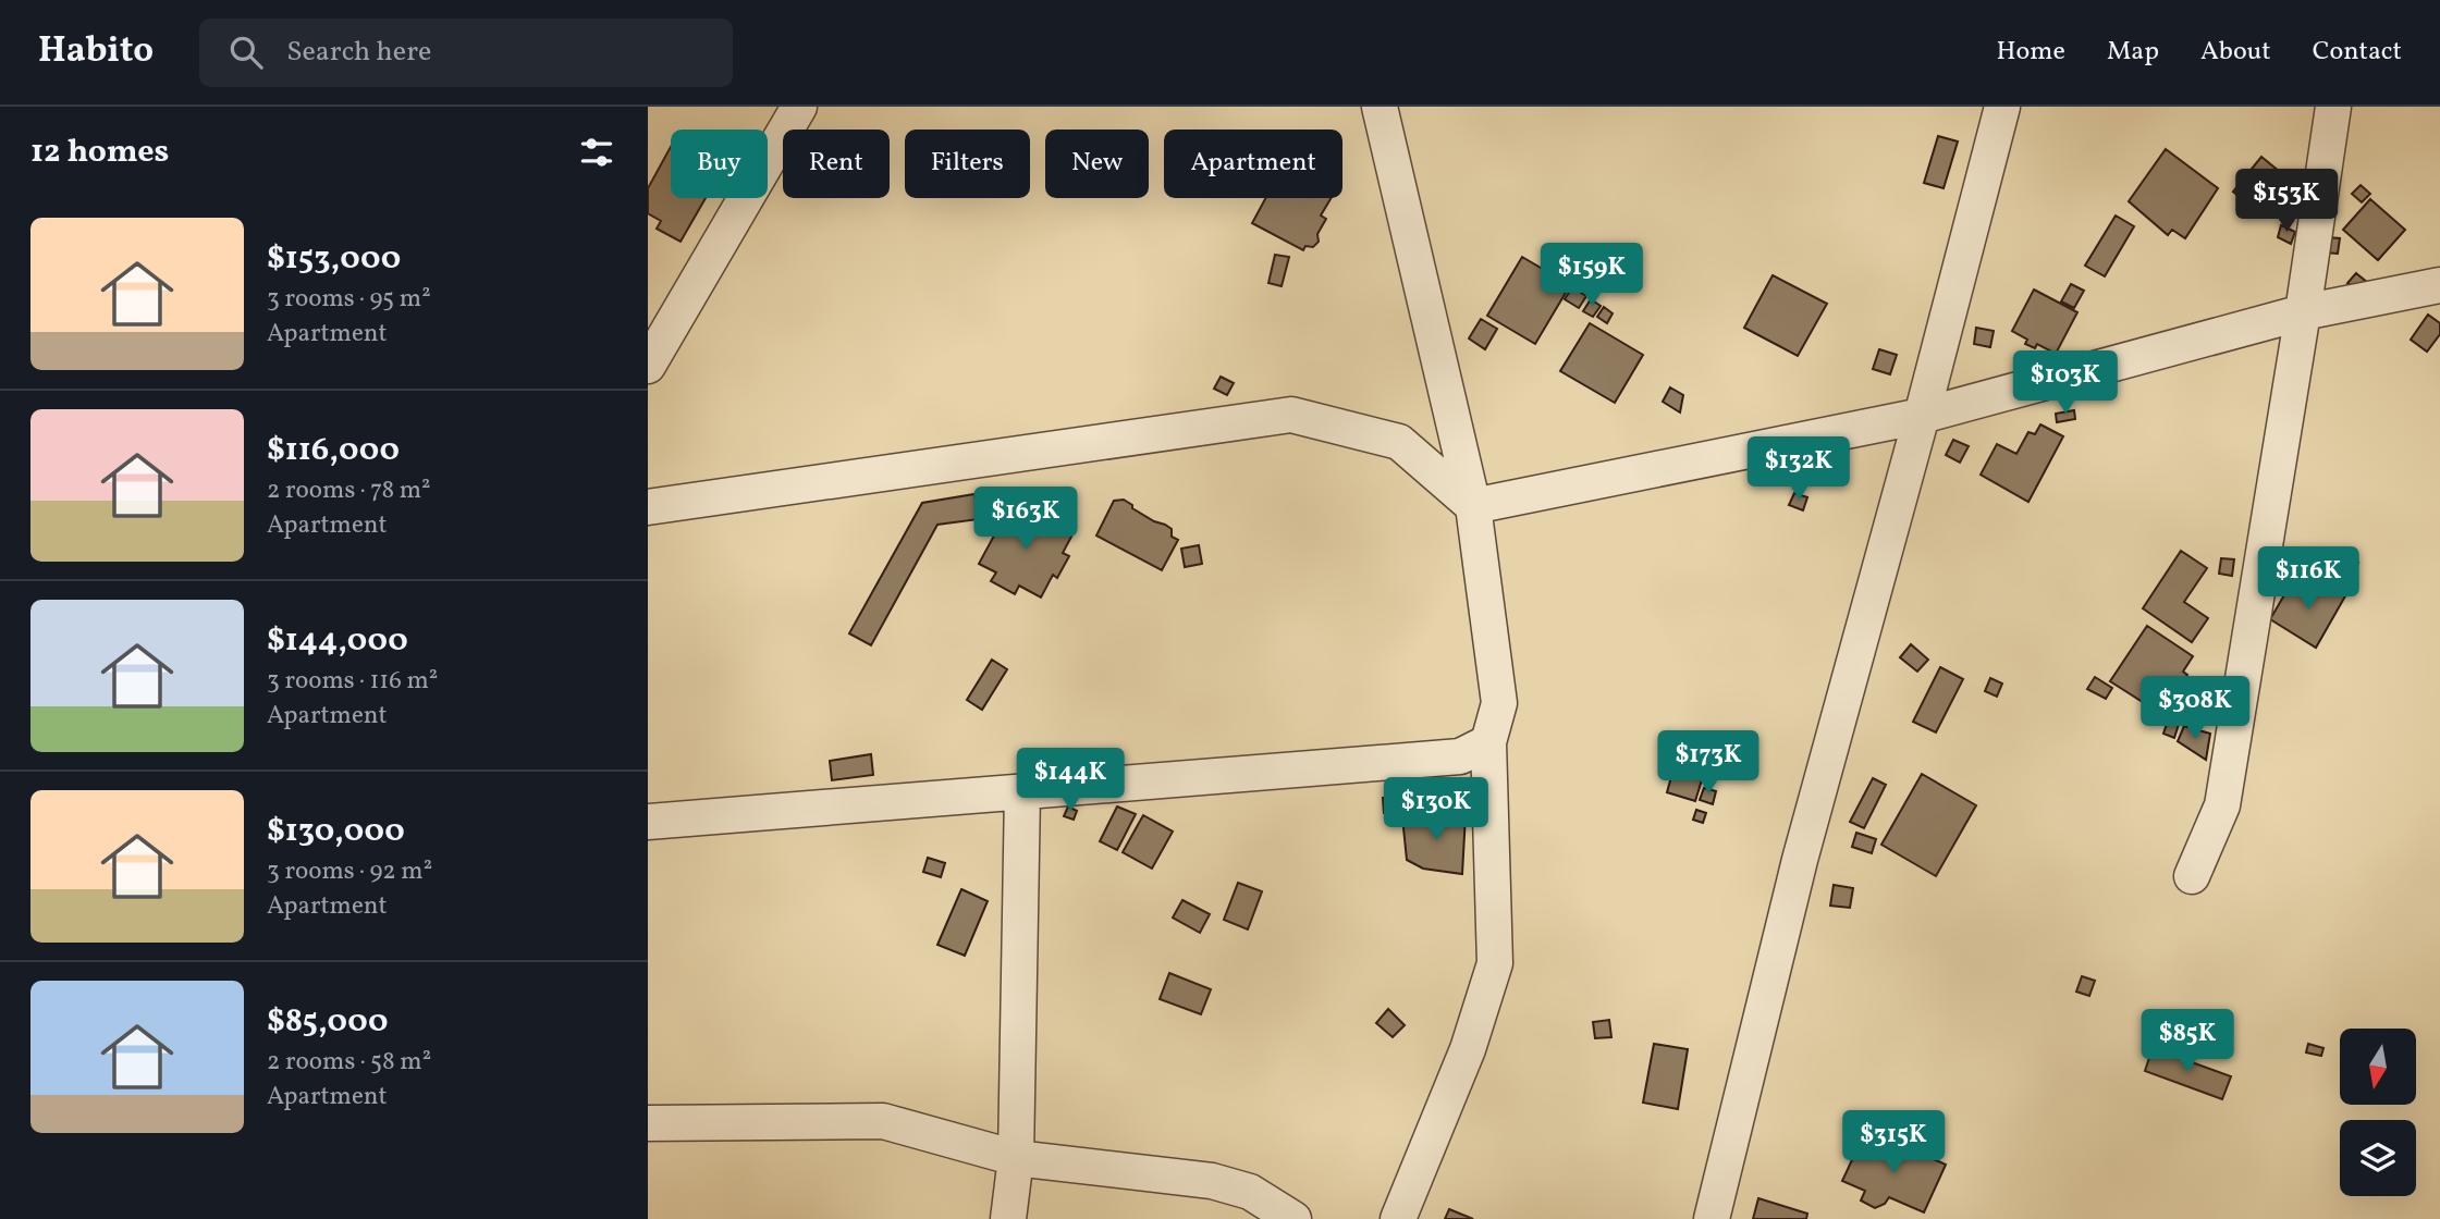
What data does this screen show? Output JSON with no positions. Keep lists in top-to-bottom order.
{
  "north": "bottom",
  "page": {
    "header": "Habito",
    "search": "Search here",
    "nav": [
      "Home",
      "Map",
      "About",
      "Contact"
    ],
    "heading": "12 homes",
    "chip": [
      "Buy",
      "Rent",
      "Filters",
      "New",
      "Apartment"
    ],
    "price": [
      "$153K",
      "$159K",
      "$103K",
      "$132K",
      "$163K",
      "$116K",
      "$308K",
      "$173K",
      "$144K",
      "$130K",
      "$85K",
      "$315K"
    ],
    "list": [
      {
        "name": "$153,000",
        "note": "3 rooms · 95 m² · Apartment"
      },
      {
        "name": "$116,000",
        "note": "2 rooms · 78 m² · Apartment"
      },
      {
        "name": "$144,000",
        "note": "3 rooms · 116 m² · Apartment"
      },
      {
        "name": "$130,000",
        "note": "3 rooms · 92 m² · Apartment"
      },
      {
        "name": "$85,000",
        "note": "2 rooms · 58 m² · Apartment"
      }
    ]
  }
}
